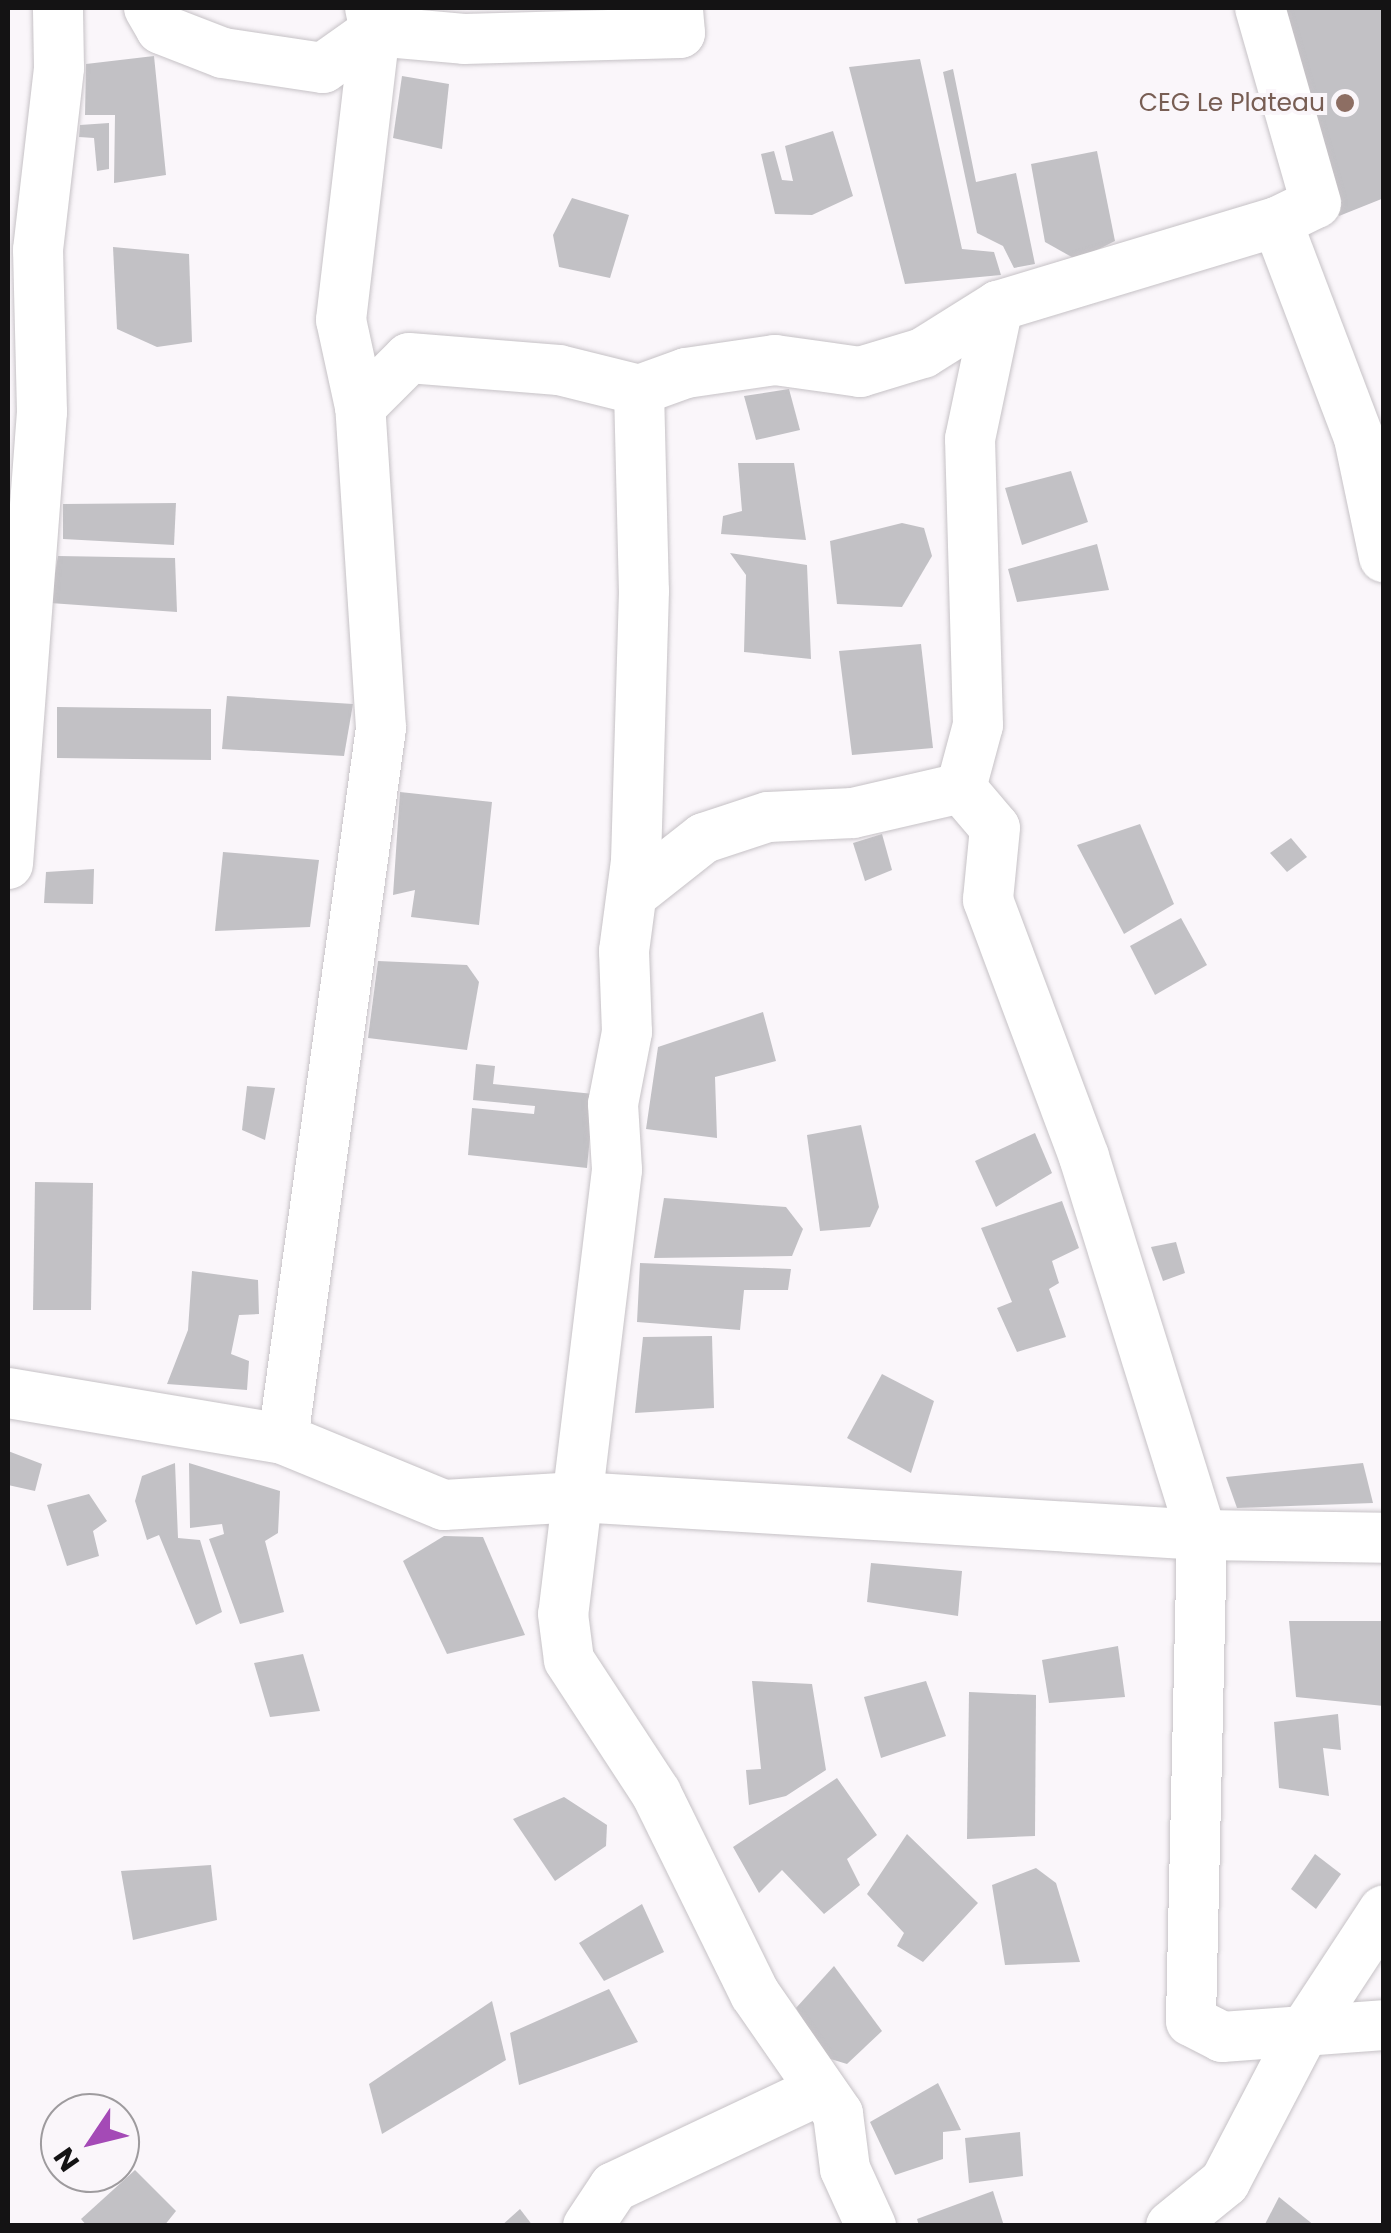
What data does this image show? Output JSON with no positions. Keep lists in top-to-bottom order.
{
  "places": ["CEG Le Plateau"],
  "north": "bottom left"
}
